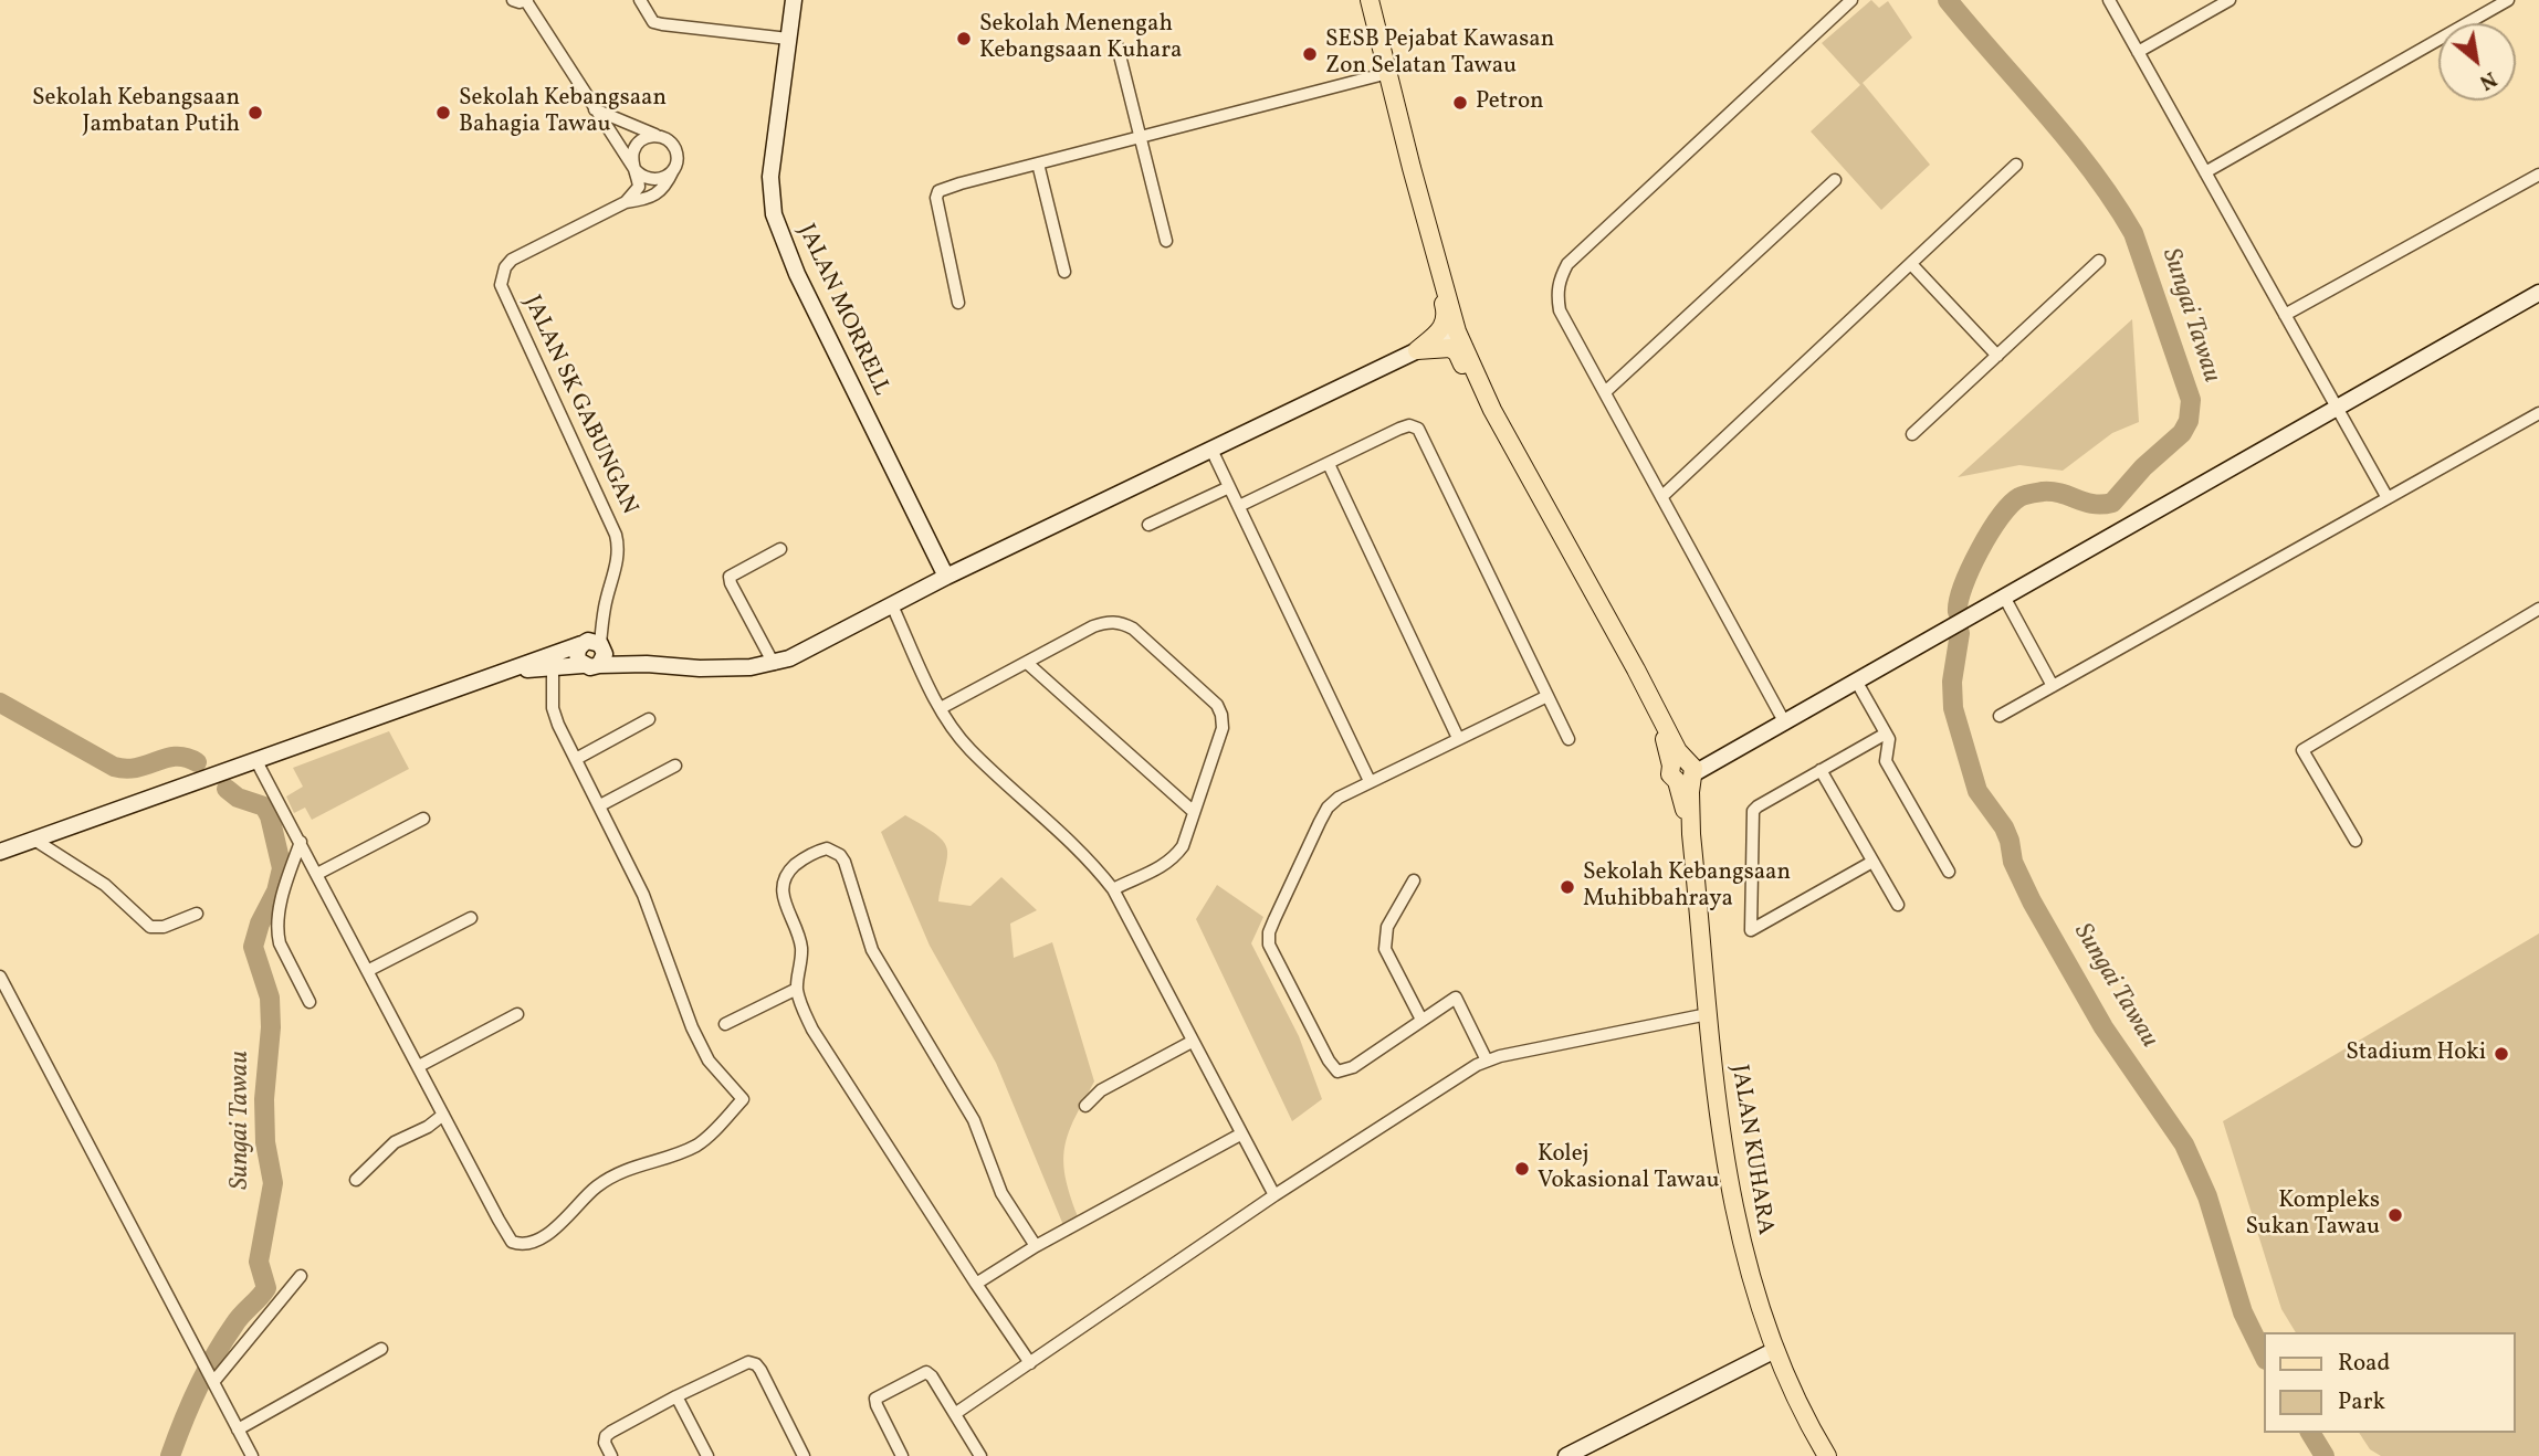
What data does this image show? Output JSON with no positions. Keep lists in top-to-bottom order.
{
  "streets": {
    "main road": ["JALAN KUHARA"],
    "street": ["JALAN MORRELL", "JALAN SK GABUNGAN"]
  },
  "water": ["Sungai Tawau"],
  "places": [
    "Sekolah Menengah Kebangsaan Kuhara",
    "SESB Pejabat Kawasan Zon Selatan Tawau",
    "Petron",
    "Sekolah Kebangsaan Jambatan Putih",
    "Sekolah Kebangsaan Bahagia Tawau",
    "Sekolah Kebangsaan Muhibbahraya",
    "Stadium Hoki",
    "Kolej Vokasional Tawau",
    "Kompleks Sukan Tawau"
  ],
  "legend": ["Road", "Park"],
  "north": "bottom right"
}
